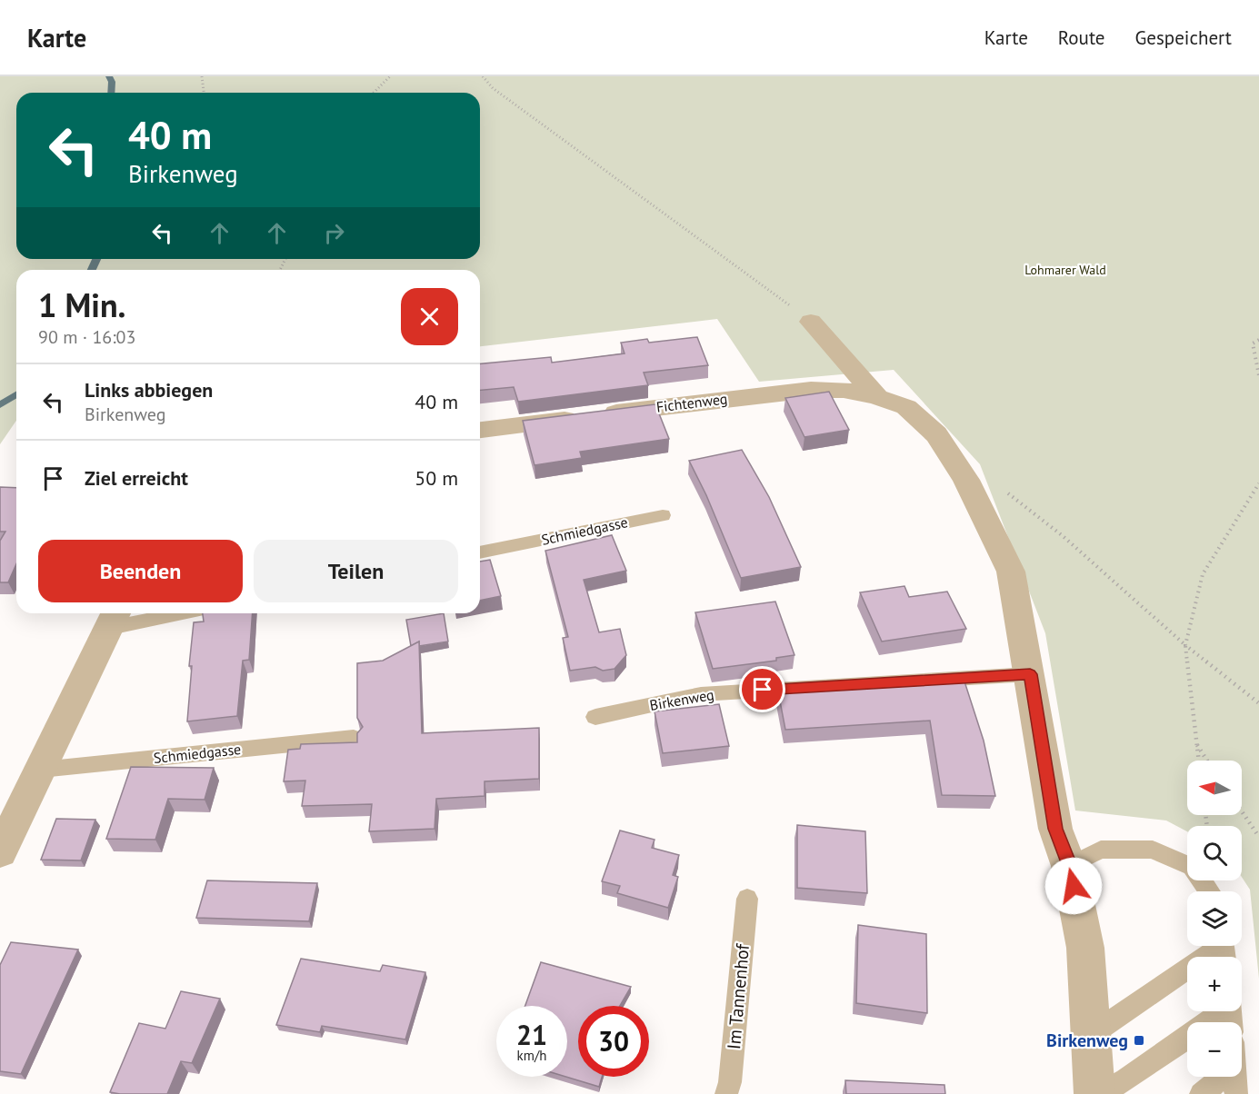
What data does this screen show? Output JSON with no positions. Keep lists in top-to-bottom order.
{
  "streets": {
    "street": ["Fichtenweg"],
    "lane": ["Schmiedgasse", "Birkenweg", "Im Tannenhof"]
  },
  "parks": ["Lohmarer Wald"],
  "places": {
    "transit": ["Birkenweg"]
  },
  "north": "left",
  "page": {
    "header": "Karte",
    "nav": ["Karte", "Route", "Gespeichert"],
    "turn": ["40 m", "Birkenweg"],
    "heading": ["1 Min.", "90 m · 16:03"],
    "list": [
      {
        "name": "Links abbiegen",
        "note": "Birkenweg",
        "value": "40 m"
      },
      {
        "name": "Ziel erreicht",
        "value": "50 m"
      }
    ],
    "buttons": ["Beenden", "Teilen"],
    "map_buttons": ["+", "−"],
    "speed": "21 km/h",
    "limit": "30"
  }
}
